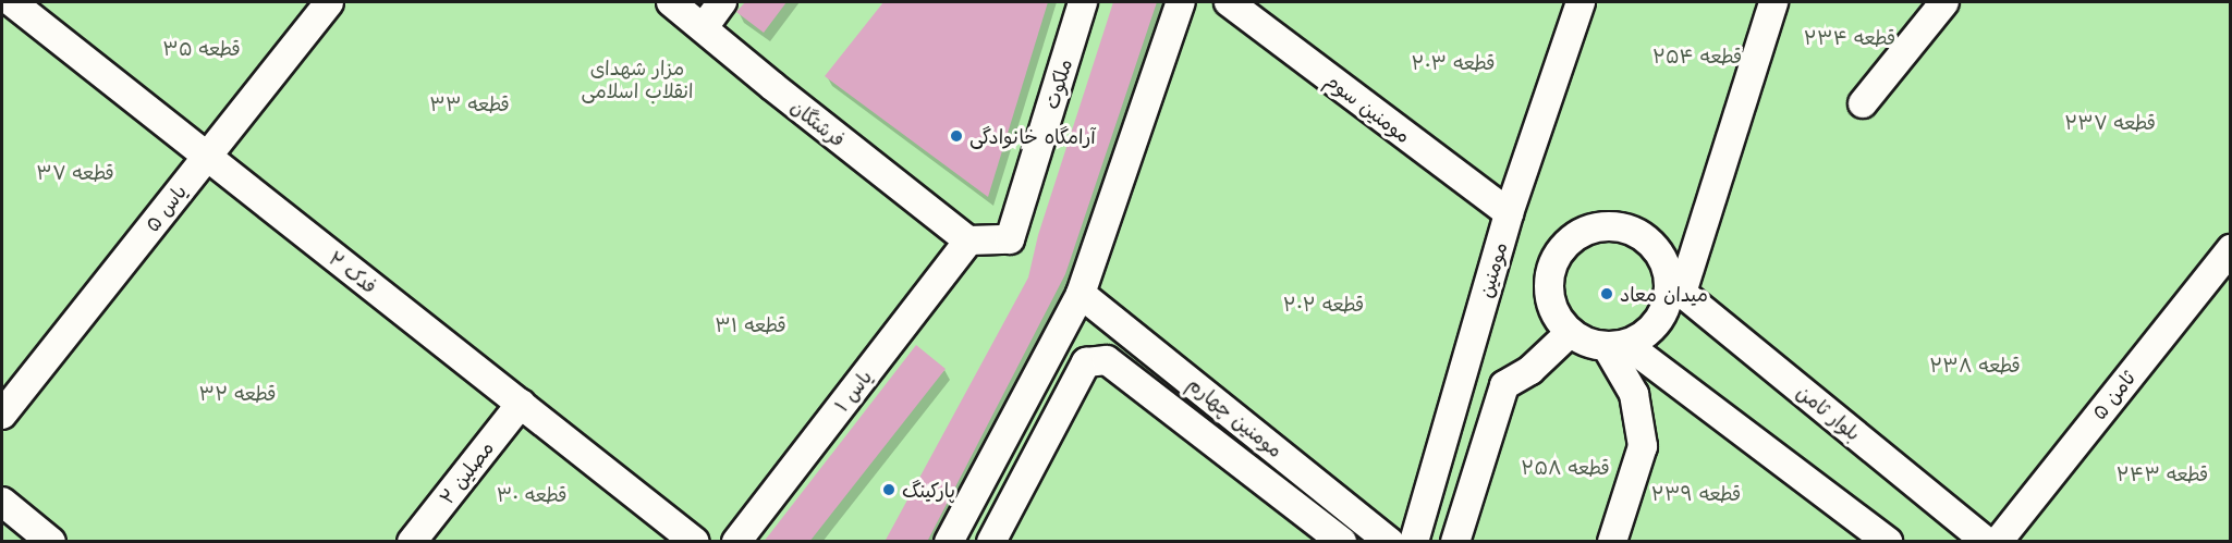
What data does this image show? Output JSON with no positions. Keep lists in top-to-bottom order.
{
  "streets": {
    "street": [
      "ملکوت",
      "مومنین سوم",
      "فرشتگان",
      "یاس ۵",
      "مومنین",
      "فدک ۲",
      "یاس ۱",
      "ثامن ۵",
      "بلوار ثامن",
      "مومنین چهارم",
      "مصلین ۲"
    ]
  },
  "crossings": [
    ["ملکوت", "فرشتگان"],
    ["ملکوت", "یاس ۱"],
    ["مومنین سوم", "مومنین"],
    ["فرشتگان", "یاس ۱"],
    ["یاس ۵", "فدک ۲"],
    ["فدک ۲", "مصلین ۲"]
  ],
  "parks": [
    "قطعه ۲۳۴",
    "قطعه ۳۵",
    "قطعه ۲۵۴",
    "قطعه ۲۰۳",
    "مزار شهدای انقلاب اسلامی",
    "قطعه ۳۳",
    "قطعه ۲۳۷",
    "قطعه ۳۷",
    "قطعه ۲۰۲",
    "قطعه ۳۱",
    "قطعه ۲۳۸",
    "قطعه ۳۲",
    "قطعه ۲۵۸",
    "قطعه ۲۴۳",
    "قطعه ۲۳۹",
    "قطعه ۳۰"
  ],
  "places": ["آرامگاه خانوادگی", "میدان معاد", "پارکینگ"]
}
